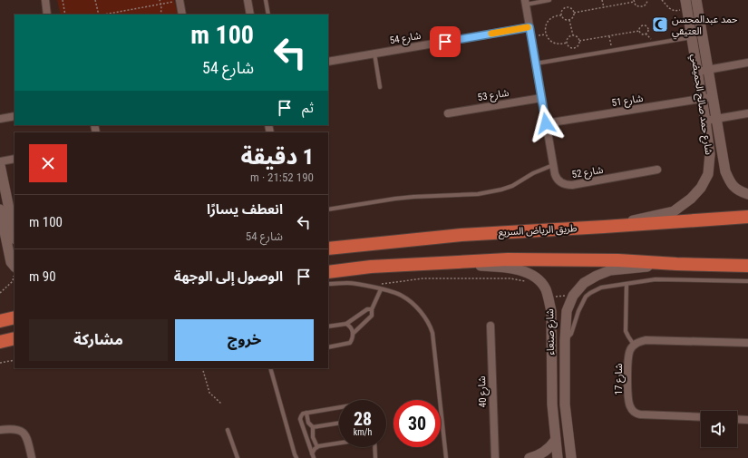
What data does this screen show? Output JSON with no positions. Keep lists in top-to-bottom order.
{
  "streets": {
    "highway": ["طريق الرياض السريع"],
    "main road": ["شارع حمد صالح الحميضي", "شارع صنعاء"],
    "street": [
      "شارع 54",
      "شارع 53",
      "شارع 51",
      "شارع 52",
      "شارع 17",
      "شارع 40"
    ]
  },
  "crossings": [
    ["شارع 54", "شارع 52"],
    ["شارع 53", "شارع 52"],
    ["شارع 51", "شارع حمد صالح الحميضي"],
    ["شارع 51", "شارع 52"],
    ["شارع حمد صالح الحميضي", "طريق الرياض السريع"]
  ],
  "places": {
    "mosque": ["حمد عبدالمحسن العتيقي"]
  },
  "page": {
    "turn": ["100 m", "شارع 54"],
    "then": "ثم",
    "heading": ["1 دقيقة", "190 m · 21:52"],
    "list": [
      {
        "name": "انعطف يسارًا",
        "note": "شارع 54",
        "value": "100 m"
      },
      {
        "name": "الوصول إلى الوجهة",
        "value": "90 m"
      }
    ],
    "buttons": ["خروج", "مشاركة"],
    "speed": "28 km/h",
    "limit": "30"
  }
}
